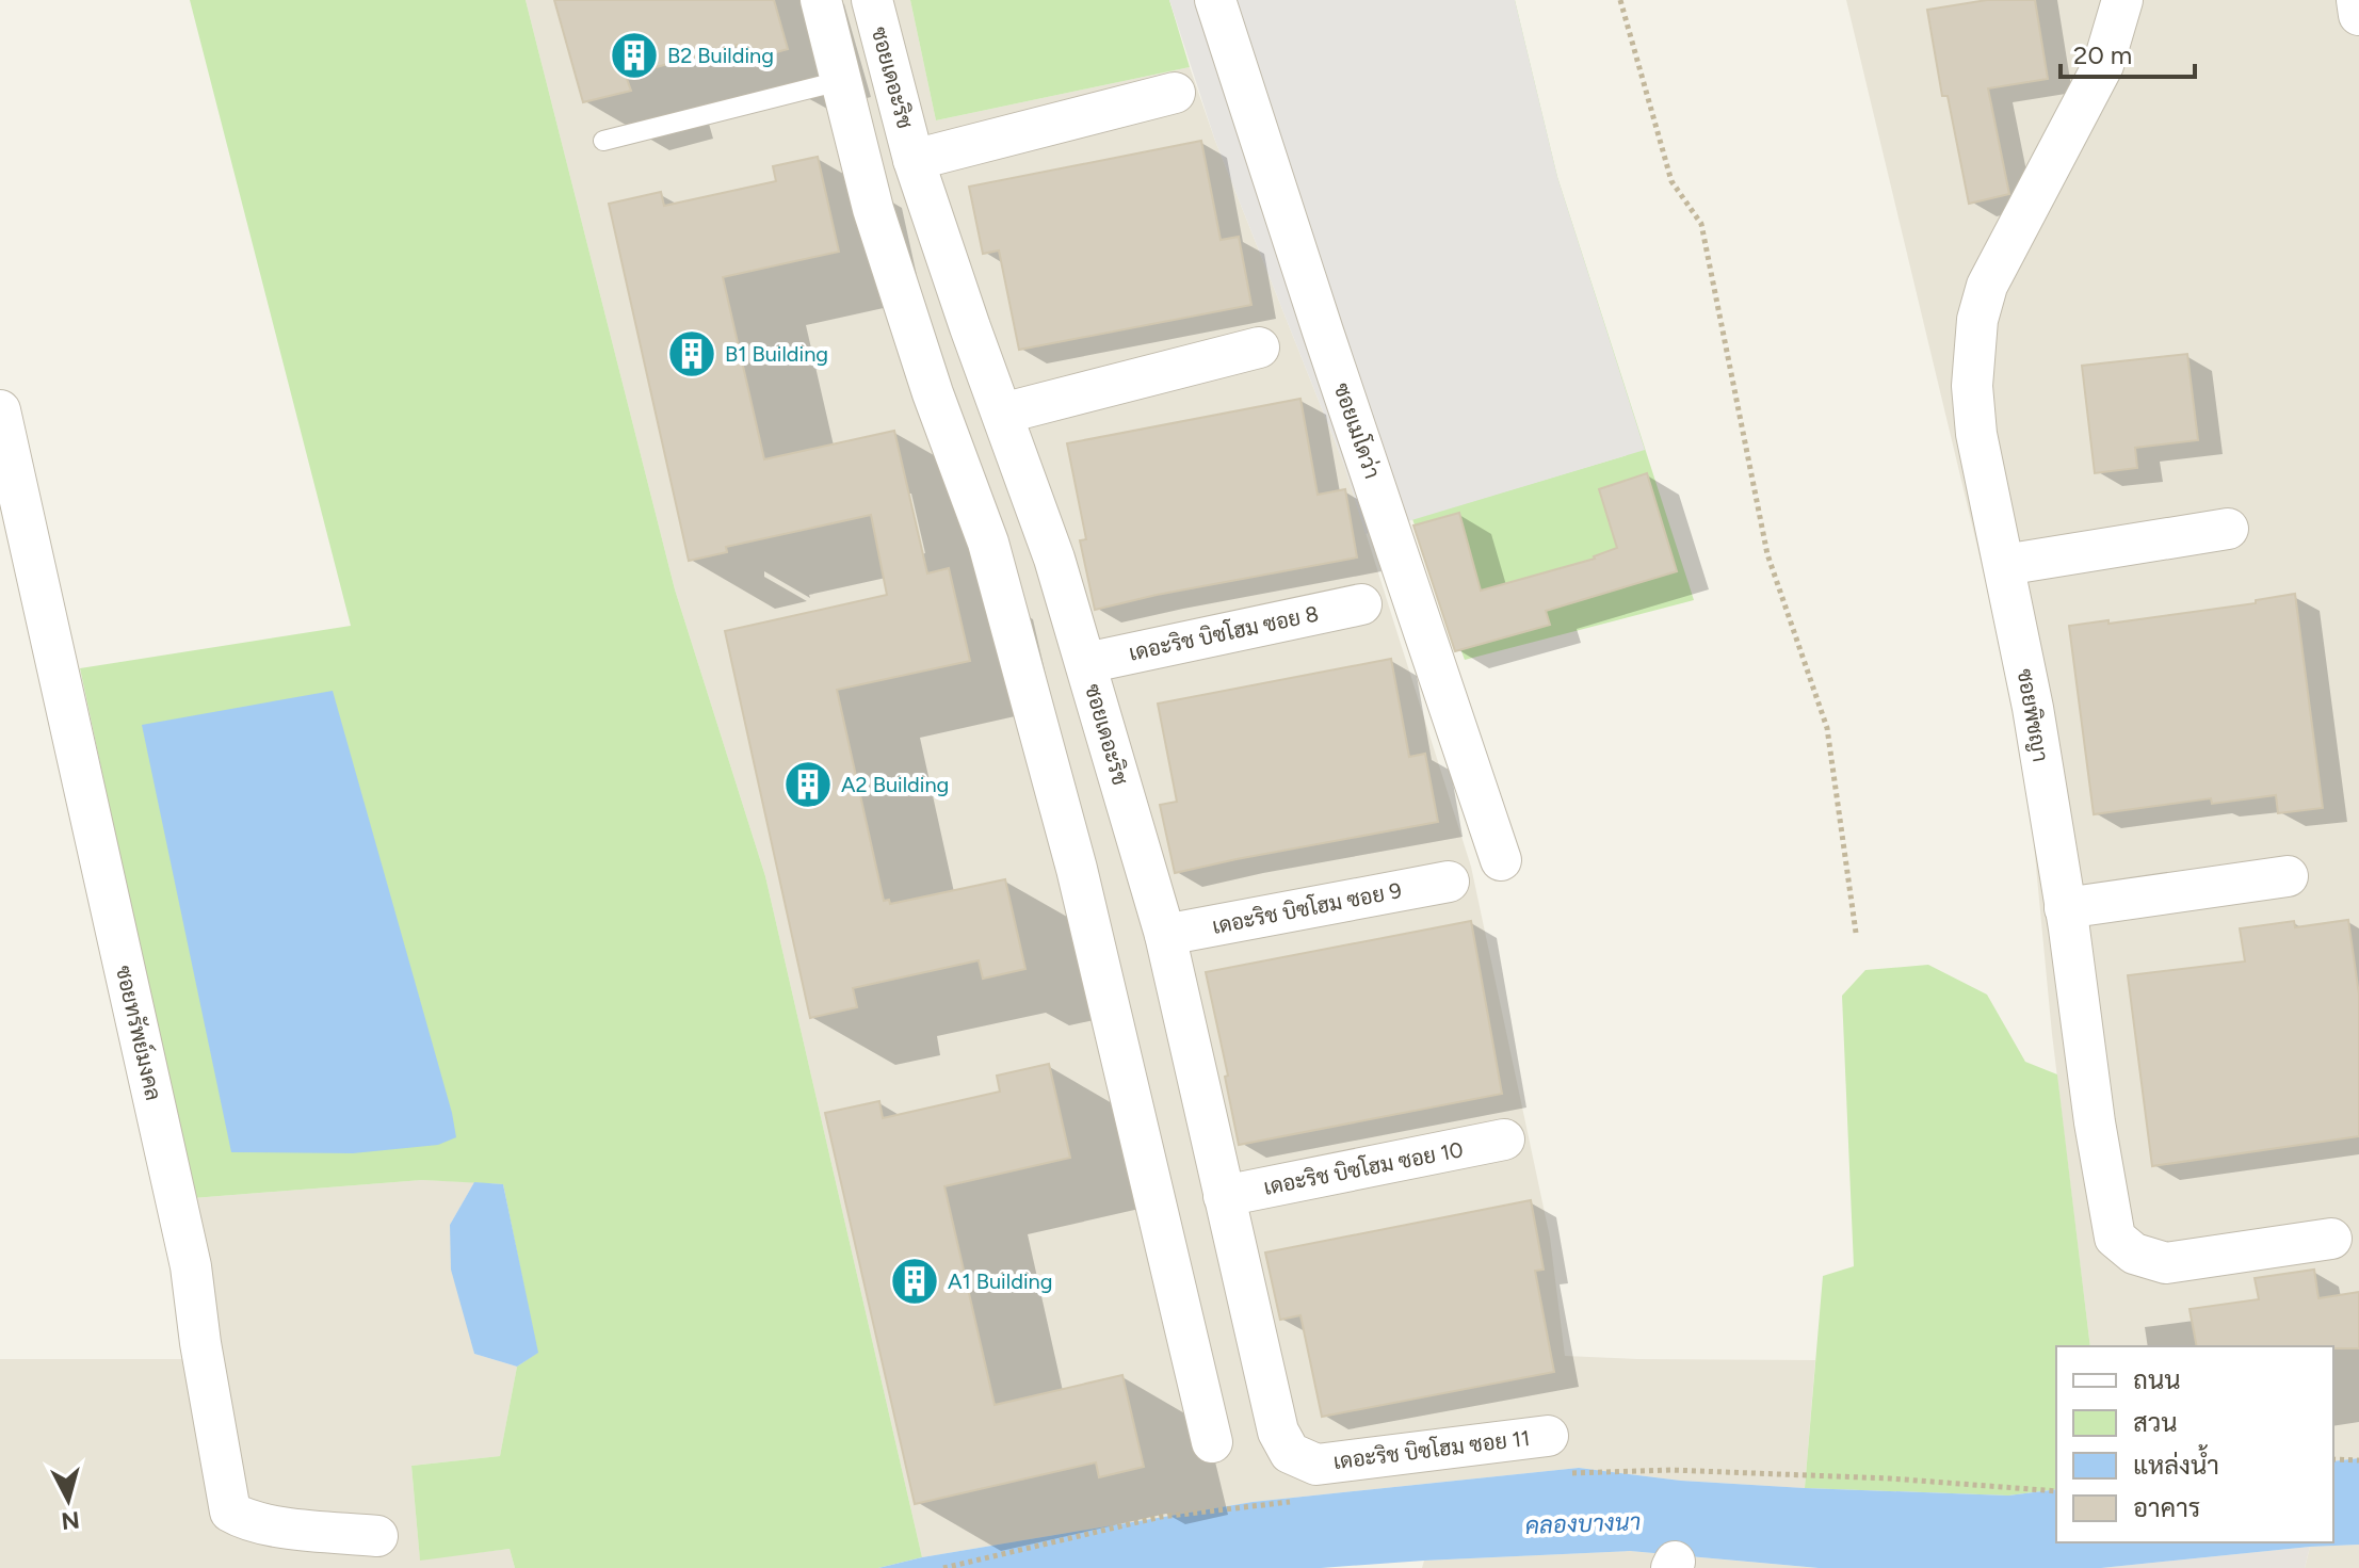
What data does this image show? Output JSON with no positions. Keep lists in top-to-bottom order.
{
  "streets": {
    "street": [
      "ซอยเดอะริช",
      "ซอยเมโดว่า",
      "เดอะริช บิซโฮม ซอย 8",
      "ซอยพิชญา",
      "เดอะริช บิซโฮม ซอย 9",
      "ซอยทรัพย์มงคล",
      "เดอะริช บิซโฮม ซอย 10",
      "เดอะริช บิซโฮม ซอย 11"
    ]
  },
  "crossings": [
    ["ซอยเดอะริช", "เดอะริช บิซโฮม ซอย 8"],
    ["ซอยเดอะริช", "เดอะริช บิซโฮม ซอย 9"],
    ["ซอยเดอะริช", "เดอะริช บิซโฮม ซอย 10"],
    ["ซอยเดอะริช", "เดอะริช บิซโฮม ซอย 11"]
  ],
  "water": ["คลองบางนา"],
  "places": {
    "building": [
      "B2 Building",
      "B1 Building",
      "A2 Building",
      "A1 Building"
    ]
  },
  "legend": [
    "ถนน",
    "สวน",
    "แหล่งน้ำ",
    "อาคาร"
  ],
  "scale_bar": "20 m",
  "north": "bottom"
}
